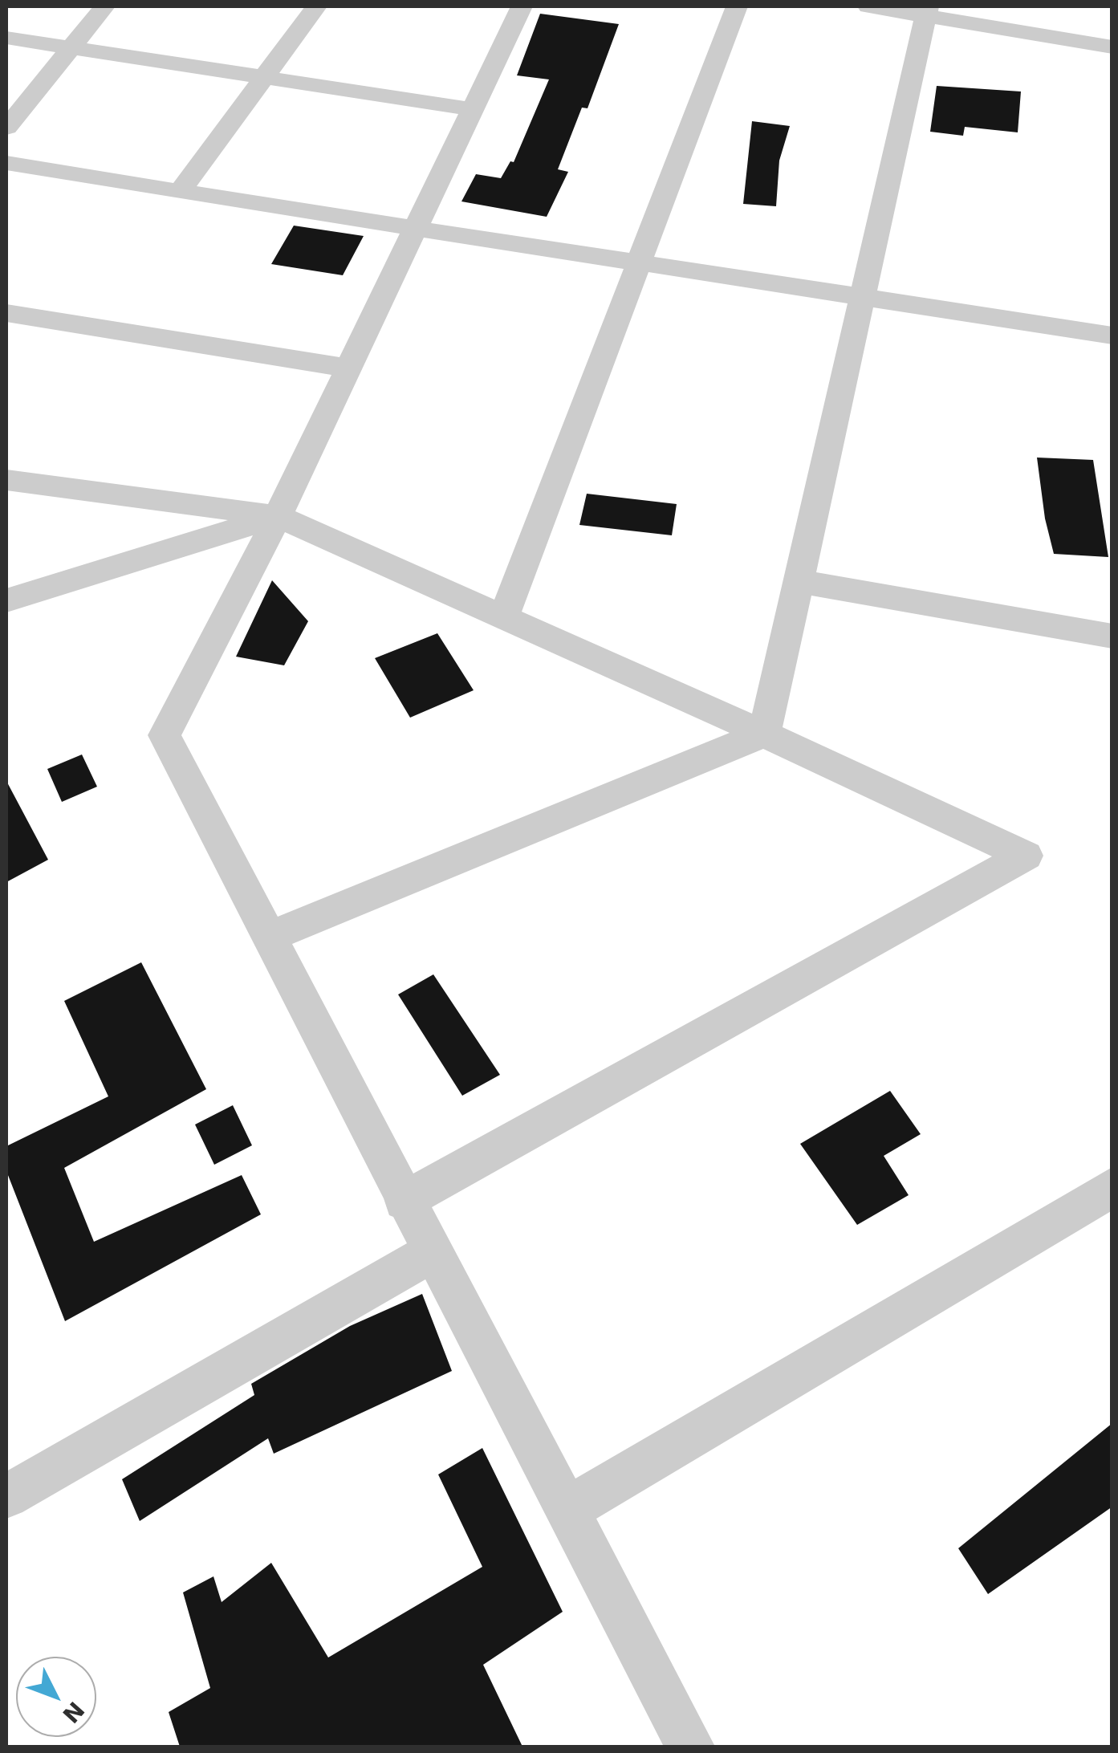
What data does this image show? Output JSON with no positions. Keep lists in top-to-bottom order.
{
  "north": "bottom right"
}
